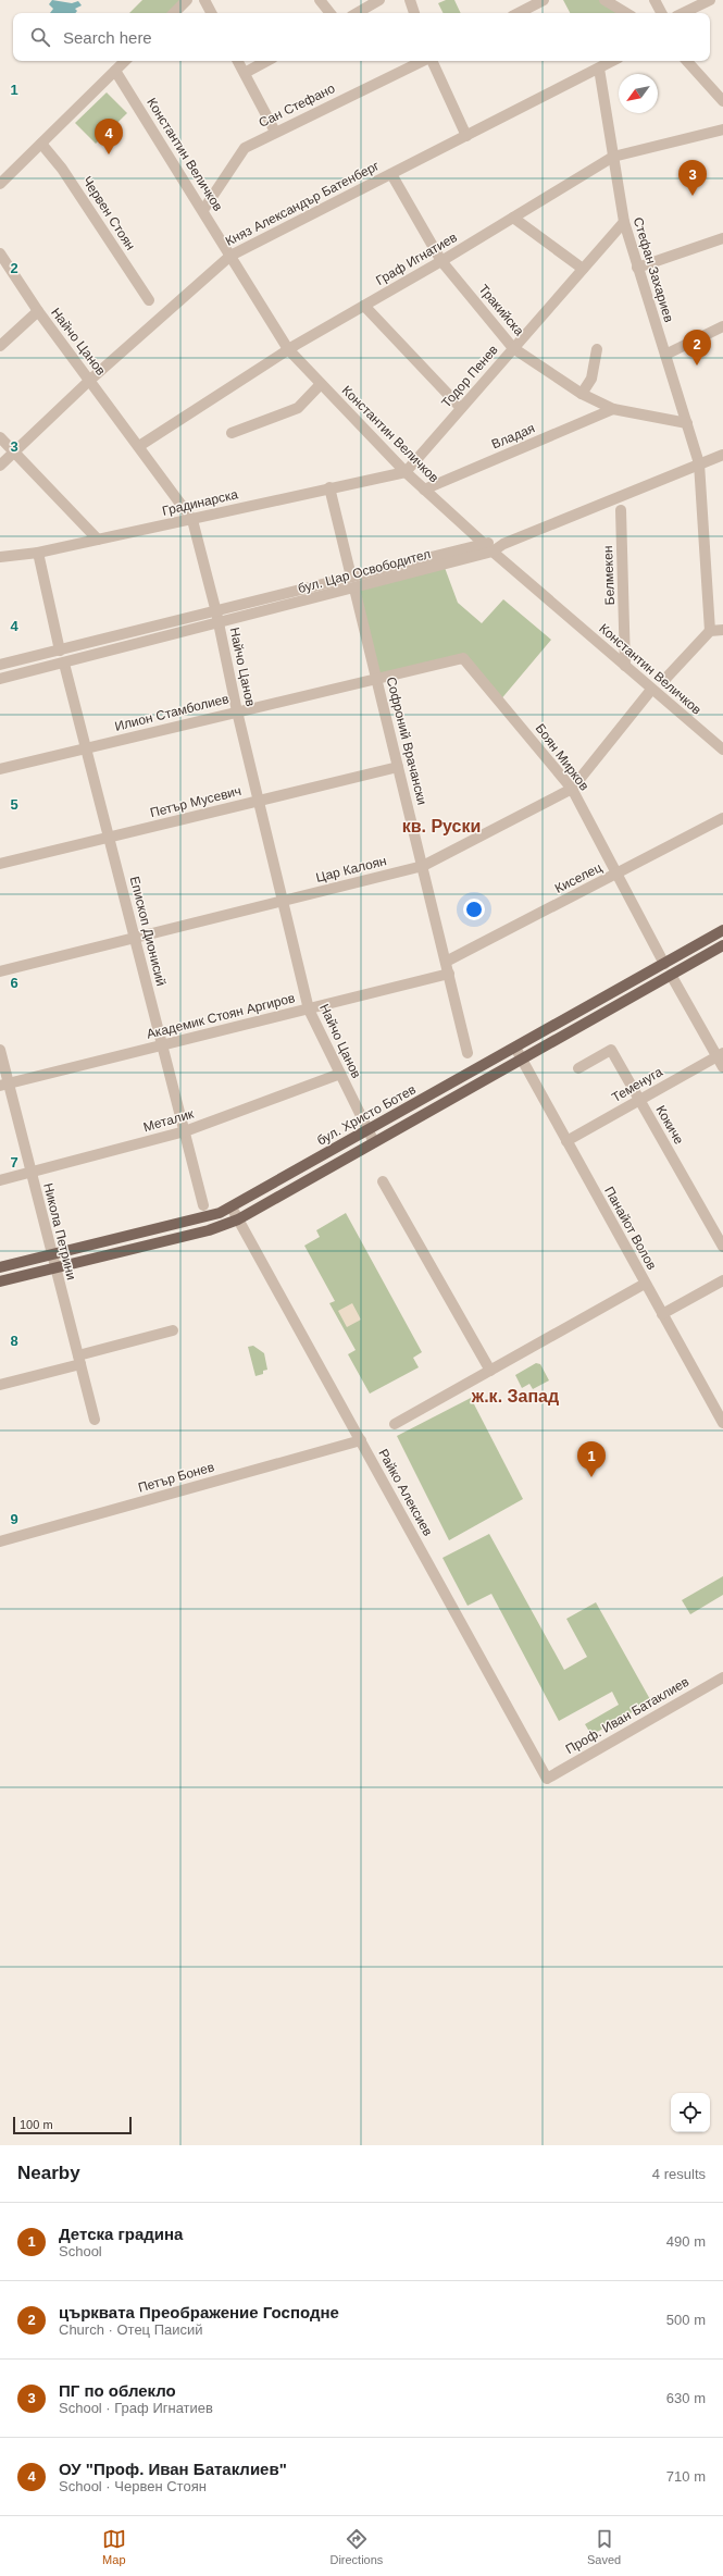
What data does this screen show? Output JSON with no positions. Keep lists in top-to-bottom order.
{
  "streets": {
    "main road": ["бул. Христо Ботев"],
    "street": [
      "Сан Стефано",
      "Константин Величков",
      "Княз Александър Батенберг",
      "Червен Стоян",
      "Граф Игнатиев",
      "Стефан Захариев",
      "Тракийска",
      "Найчо Цанов",
      "Тодор Пенев",
      "Владая",
      "Градинарска",
      "бул. Цар Освободител",
      "Белмекен",
      "Илион Стамболиев",
      "Софроний Врачански",
      "Боян Мирков",
      "Петър Мусевич",
      "Цар Калоян",
      "Киселец",
      "Епископ Дионисий",
      "Академик Стоян Аргиров",
      "Теменуга",
      "Металик",
      "Кокиче",
      "Панайот Волов",
      "Никола Петрини",
      "Петър Бонев",
      "Райко Алексиев",
      "Проф. Иван Батаклиев"
    ]
  },
  "crossings": [
    ["Сан Стефано", "Константин Величков"],
    ["Константин Величков", "Княз Александър Батенберг"],
    ["Константин Величков", "Граф Игнатиев"],
    ["Константин Величков", "Тодор Пенев"],
    ["Константин Величков", "Владая"],
    ["Константин Величков", "Градинарска"],
    ["Константин Величков", "бул. Цар Освободител"],
    ["Константин Величков", "Белмекен"],
    ["Константин Величков", "Цар Калоян"],
    ["Княз Александър Батенберг", "Стефан Захариев"],
    ["Княз Александър Батенберг", "Тракийска"],
    ["Княз Александър Батенберг", "Найчо Цанов"],
    ["Граф Игнатиев", "Стефан Захариев"],
    ["Граф Игнатиев", "Тракийска"],
    ["Граф Игнатиев", "Найчо Цанов"],
    ["Стефан Захариев", "Тракийска"],
    ["Стефан Захариев", "Тодор Пенев"],
    ["Стефан Захариев", "бул. Цар Освободител"],
    ["Тракийска", "Тодор Пенев"],
    ["Тракийска", "Владая"],
    ["Найчо Цанов", "Градинарска"],
    ["Найчо Цанов", "бул. Цар Освободител"],
    ["Найчо Цанов", "Илион Стамболиев"],
    ["Найчо Цанов", "Петър Мусевич"],
    ["Найчо Цанов", "Цар Калоян"],
    ["Найчо Цанов", "Академик Стоян Аргиров"],
    ["Найчо Цанов", "бул. Христо Ботев"],
    ["Найчо Цанов", "Металик"],
    ["Тодор Пенев", "Градинарска"],
    ["бул. Цар Освободител", "Софроний Врачански"],
    ["бул. Цар Освободител", "Епископ Дионисий"],
    ["Илион Стамболиев", "Софроний Врачански"],
    ["Илион Стамболиев", "Боян Мирков"],
    ["Илион Стамболиев", "Епископ Дионисий"],
    ["Софроний Врачански", "Боян Мирков"],
    ["Софроний Врачански", "Петър Мусевич"],
    ["Софроний Врачански", "Цар Калоян"],
    ["Софроний Врачански", "Киселец"],
    ["Софроний Врачански", "Академик Стоян Аргиров"],
    ["Боян Мирков", "Цар Калоян"],
    ["Боян Мирков", "Киселец"],
    ["Боян Мирков", "бул. Христо Ботев"],
    ["Петър Мусевич", "Епископ Дионисий"],
    ["Цар Калоян", "Епископ Дионисий"],
    ["Епископ Дионисий", "Академик Стоян Аргиров"],
    ["Епископ Дионисий", "Металик"],
    ["Академик Стоян Аргиров", "Никола Петрини"],
    ["Теменуга", "Кокиче"],
    ["Теменуга", "Панайот Волов"],
    ["бул. Христо Ботев", "Панайот Волов"],
    ["бул. Христо Ботев", "Никола Петрини"],
    ["бул. Христо Ботев", "Райко Алексиев"],
    ["Металик", "Никола Петрини"],
    ["Петър Бонев", "Райко Алексиев"],
    ["Райко Алексиев", "Проф. Иван Батаклиев"]
  ],
  "districts": ["кв. Руски", "ж.к. Запад"],
  "scale_bar": "100 m",
  "north": "bottom left",
  "page": {
    "search": "Search here",
    "pins": [
      "4",
      "3",
      "2",
      "1"
    ],
    "scale": "100 m",
    "heading": ["Nearby", "4 results"],
    "list": [
      {
        "mark": "1",
        "name": "Детска градина",
        "note": "School",
        "value": "490 m"
      },
      {
        "mark": "2",
        "name": "църквата Преображение Господне",
        "note": "Church · Отец Паисий",
        "value": "500 m"
      },
      {
        "mark": "3",
        "name": "ПГ по облекло",
        "note": "School · Граф Игнатиев",
        "value": "630 m"
      },
      {
        "mark": "4",
        "name": "ОУ \"Проф. Иван Батаклиев\"",
        "note": "School · Червен Стоян",
        "value": "710 m"
      }
    ],
    "nav": ["Map", "Directions", "Saved"]
  },
  "grid": {
    "rows": [
      "1",
      "2",
      "3",
      "4",
      "5",
      "6",
      "7",
      "8",
      "9"
    ]
  }
}
